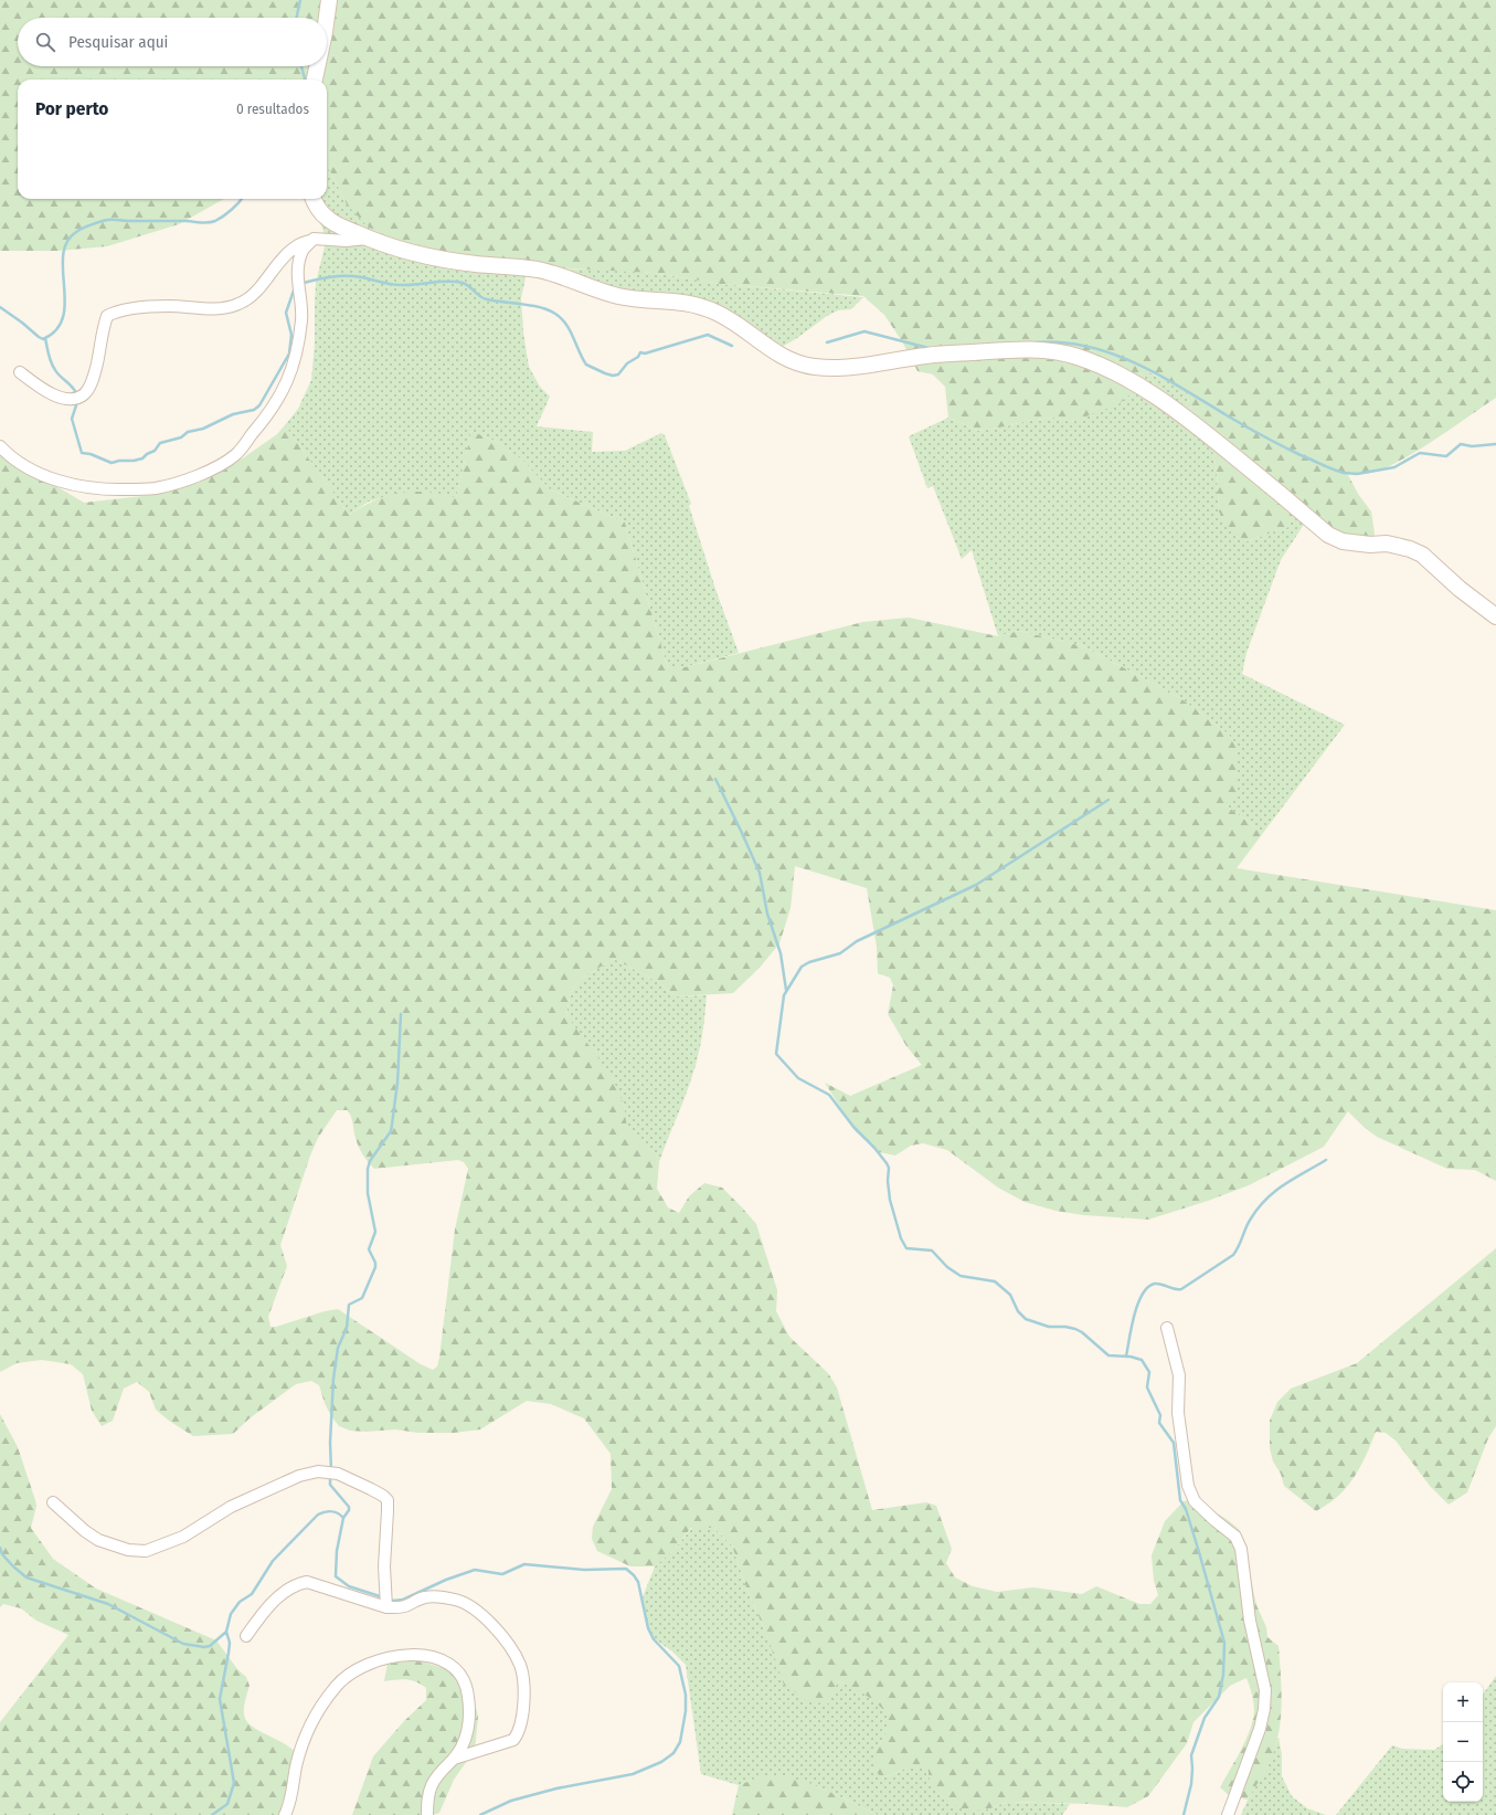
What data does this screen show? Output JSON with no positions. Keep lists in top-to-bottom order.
{
  "page": {
    "search": "Pesquisar aqui",
    "heading": ["Por perto", "0 resultados"],
    "map_buttons": ["+", "−"]
  }
}
